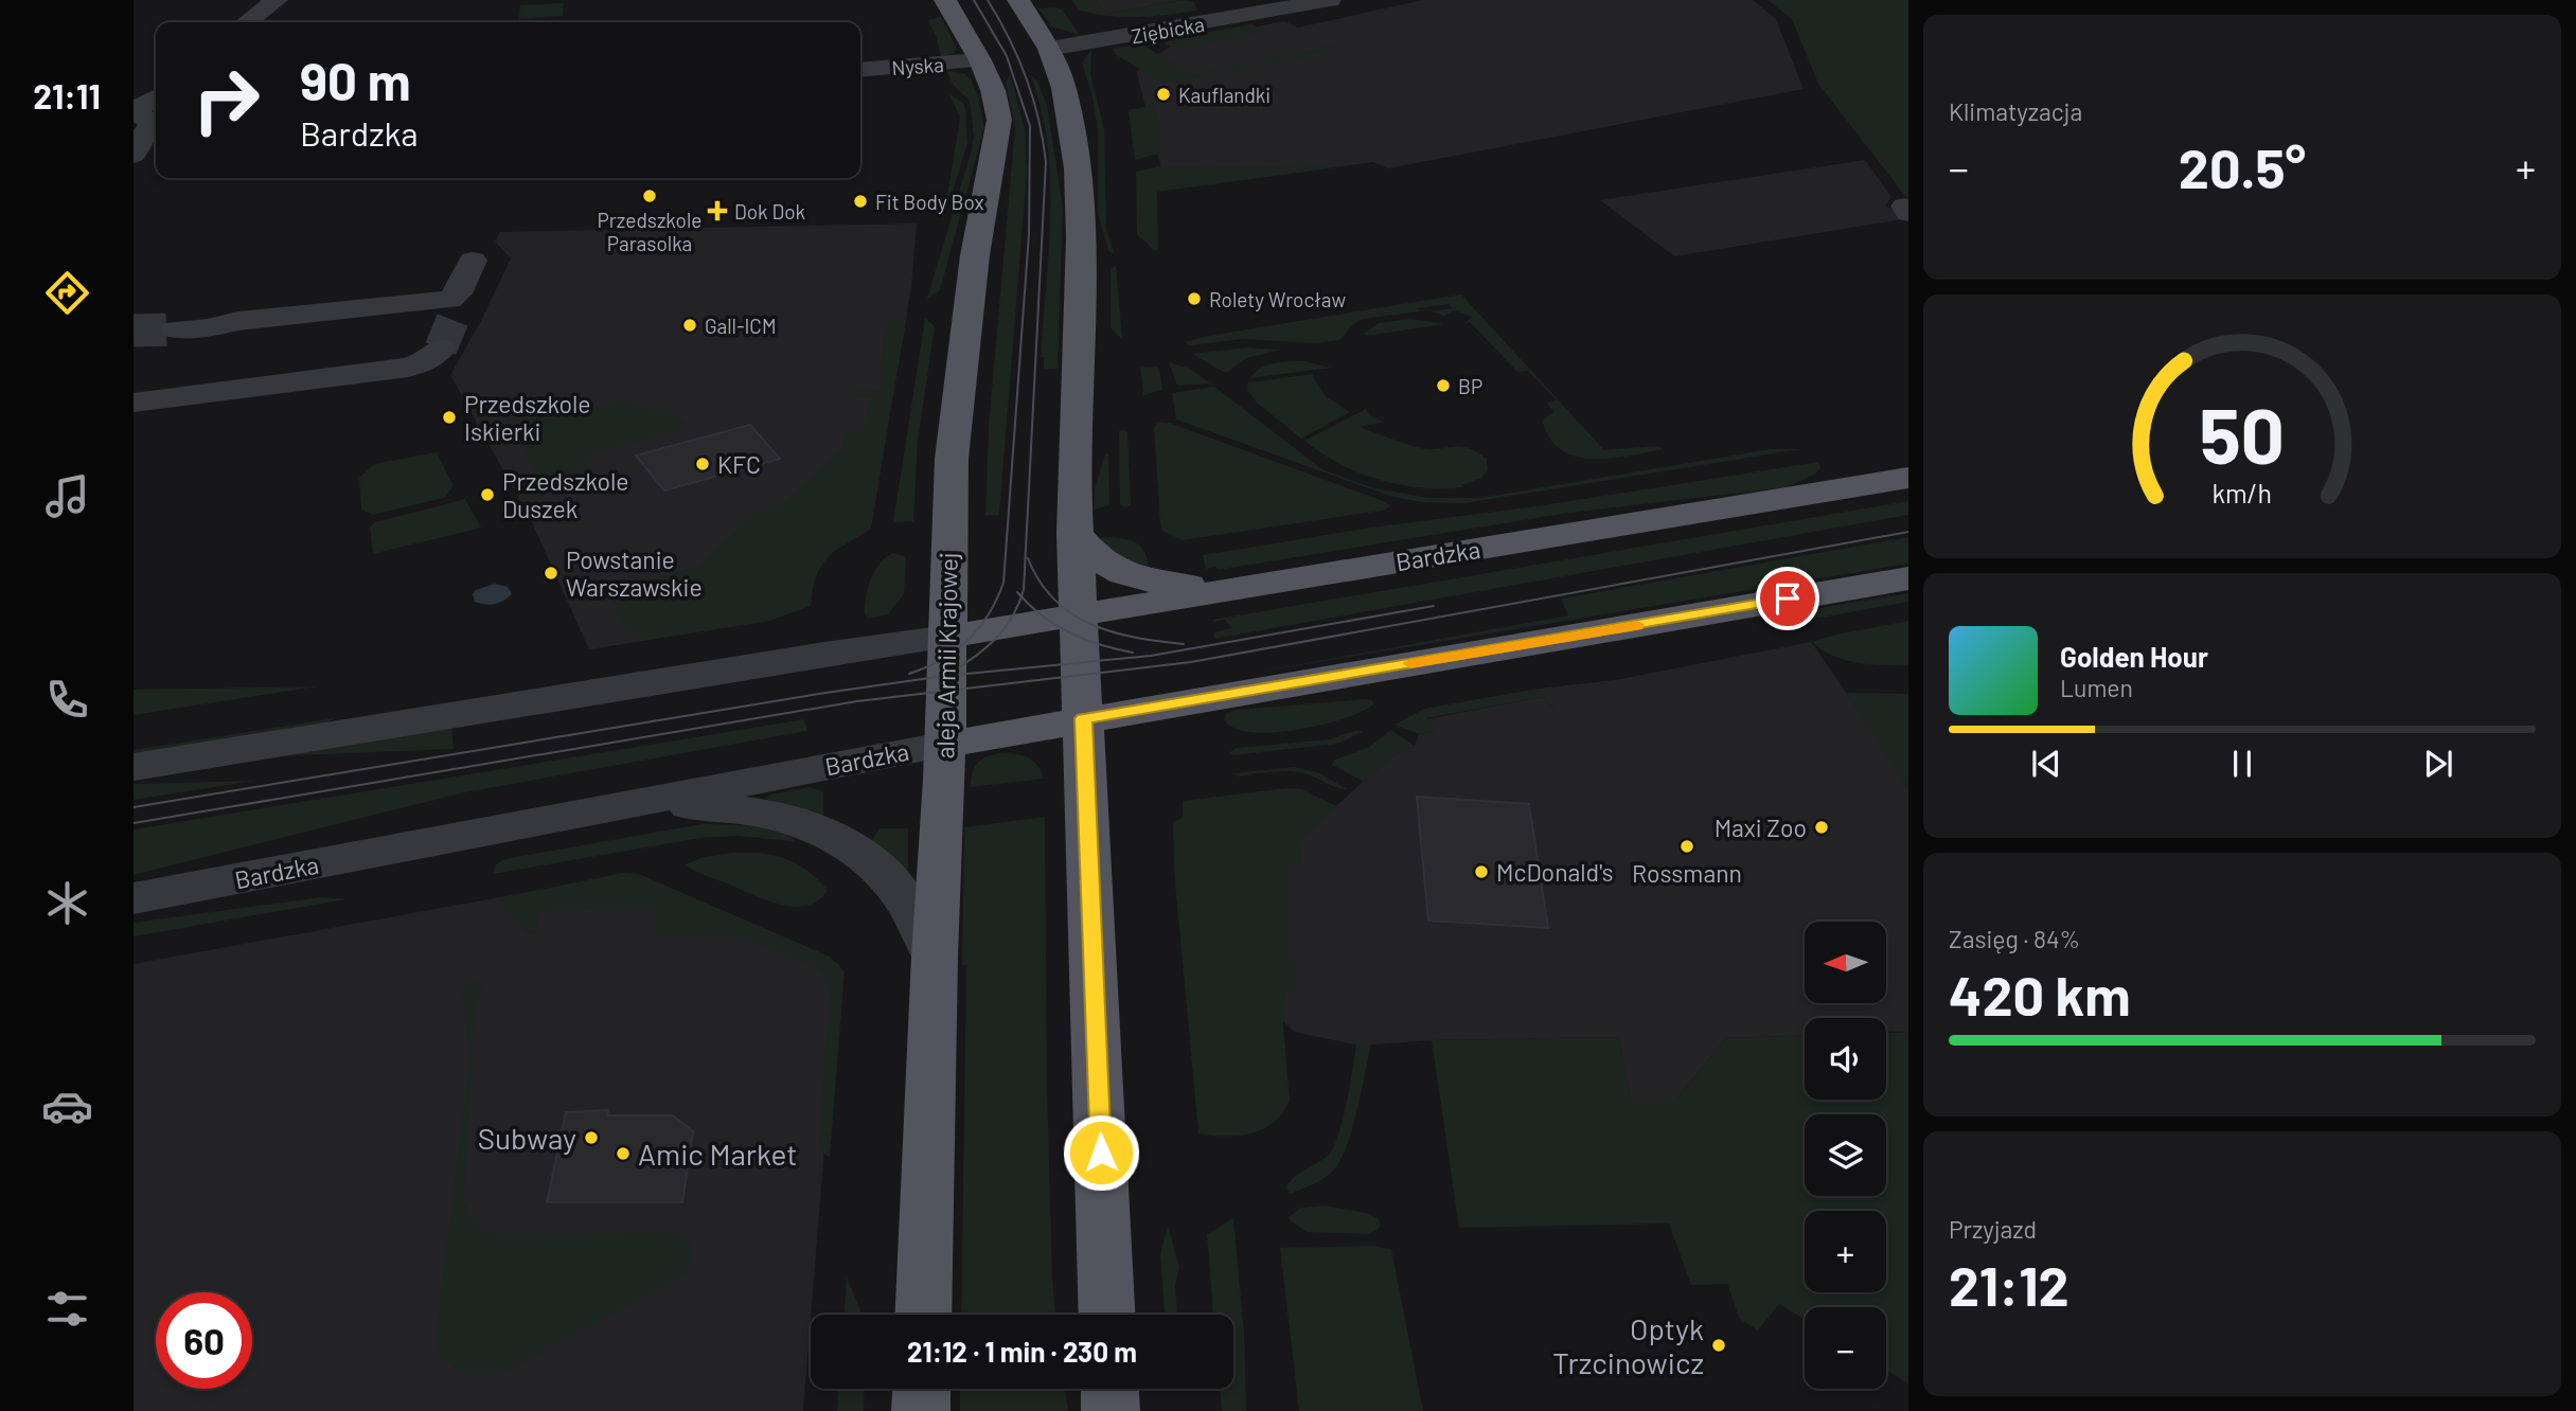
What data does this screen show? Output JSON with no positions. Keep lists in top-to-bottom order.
{
  "streets": {
    "main road": ["Bardzka", "aleja Armii Krajowej"],
    "street": ["Ziębicka", "Nyska"]
  },
  "crossings": [
    ["Nyska", "aleja Armii Krajowej"],
    ["Bardzka", "aleja Armii Krajowej"]
  ],
  "places": {
    "other": [
      "Kauflandki",
      "Przedszkole Parasolka",
      "Fit Body Box",
      "Rolety Wrocław",
      "Gall-ICM",
      "BP",
      "Przedszkole Iskierki",
      "KFC",
      "Przedszkole Duszek",
      "Powstanie Warszawskie",
      "Maxi Zoo",
      "Rossmann",
      "McDonald's",
      "Subway",
      "Amic Market",
      "Optyk Trzcinowicz"
    ],
    "health": ["Dok Dok"]
  },
  "north": "left",
  "page": {
    "tabs": "21:11",
    "tile": [
      "Klimatyzacja",
      ["Zasięg · 84%", "420 km"],
      ["Przyjazd", "21:12"]
    ],
    "turn": ["90 m", "Bardzka"],
    "heat": ["−", "20.5°", "+"],
    "song": ["Golden Hour", "Lumen"],
    "map_buttons": ["+", "−"],
    "limit": "60",
    "trip": "21:12 · 1 min · 230 m",
    "gauge": ["50", "km/h"]
  }
}
